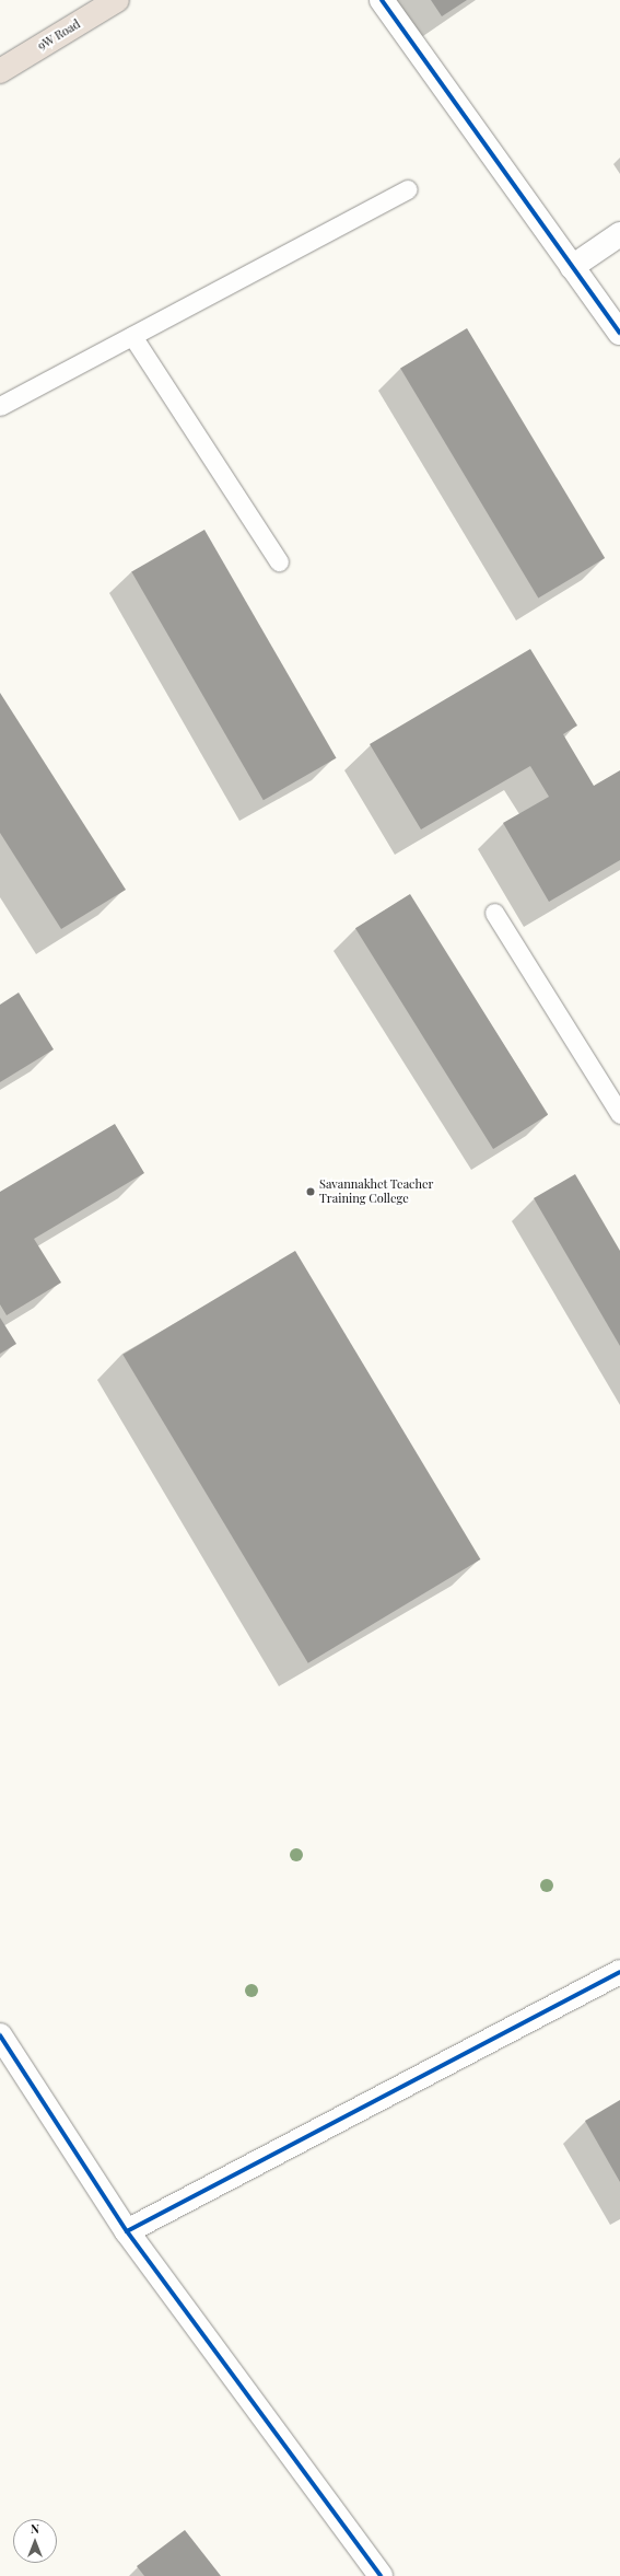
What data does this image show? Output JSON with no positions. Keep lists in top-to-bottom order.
{
  "streets": {
    "highway": ["9W Road"]
  },
  "places": ["Savannakhet Teacher Training College"],
  "north": "top"
}
